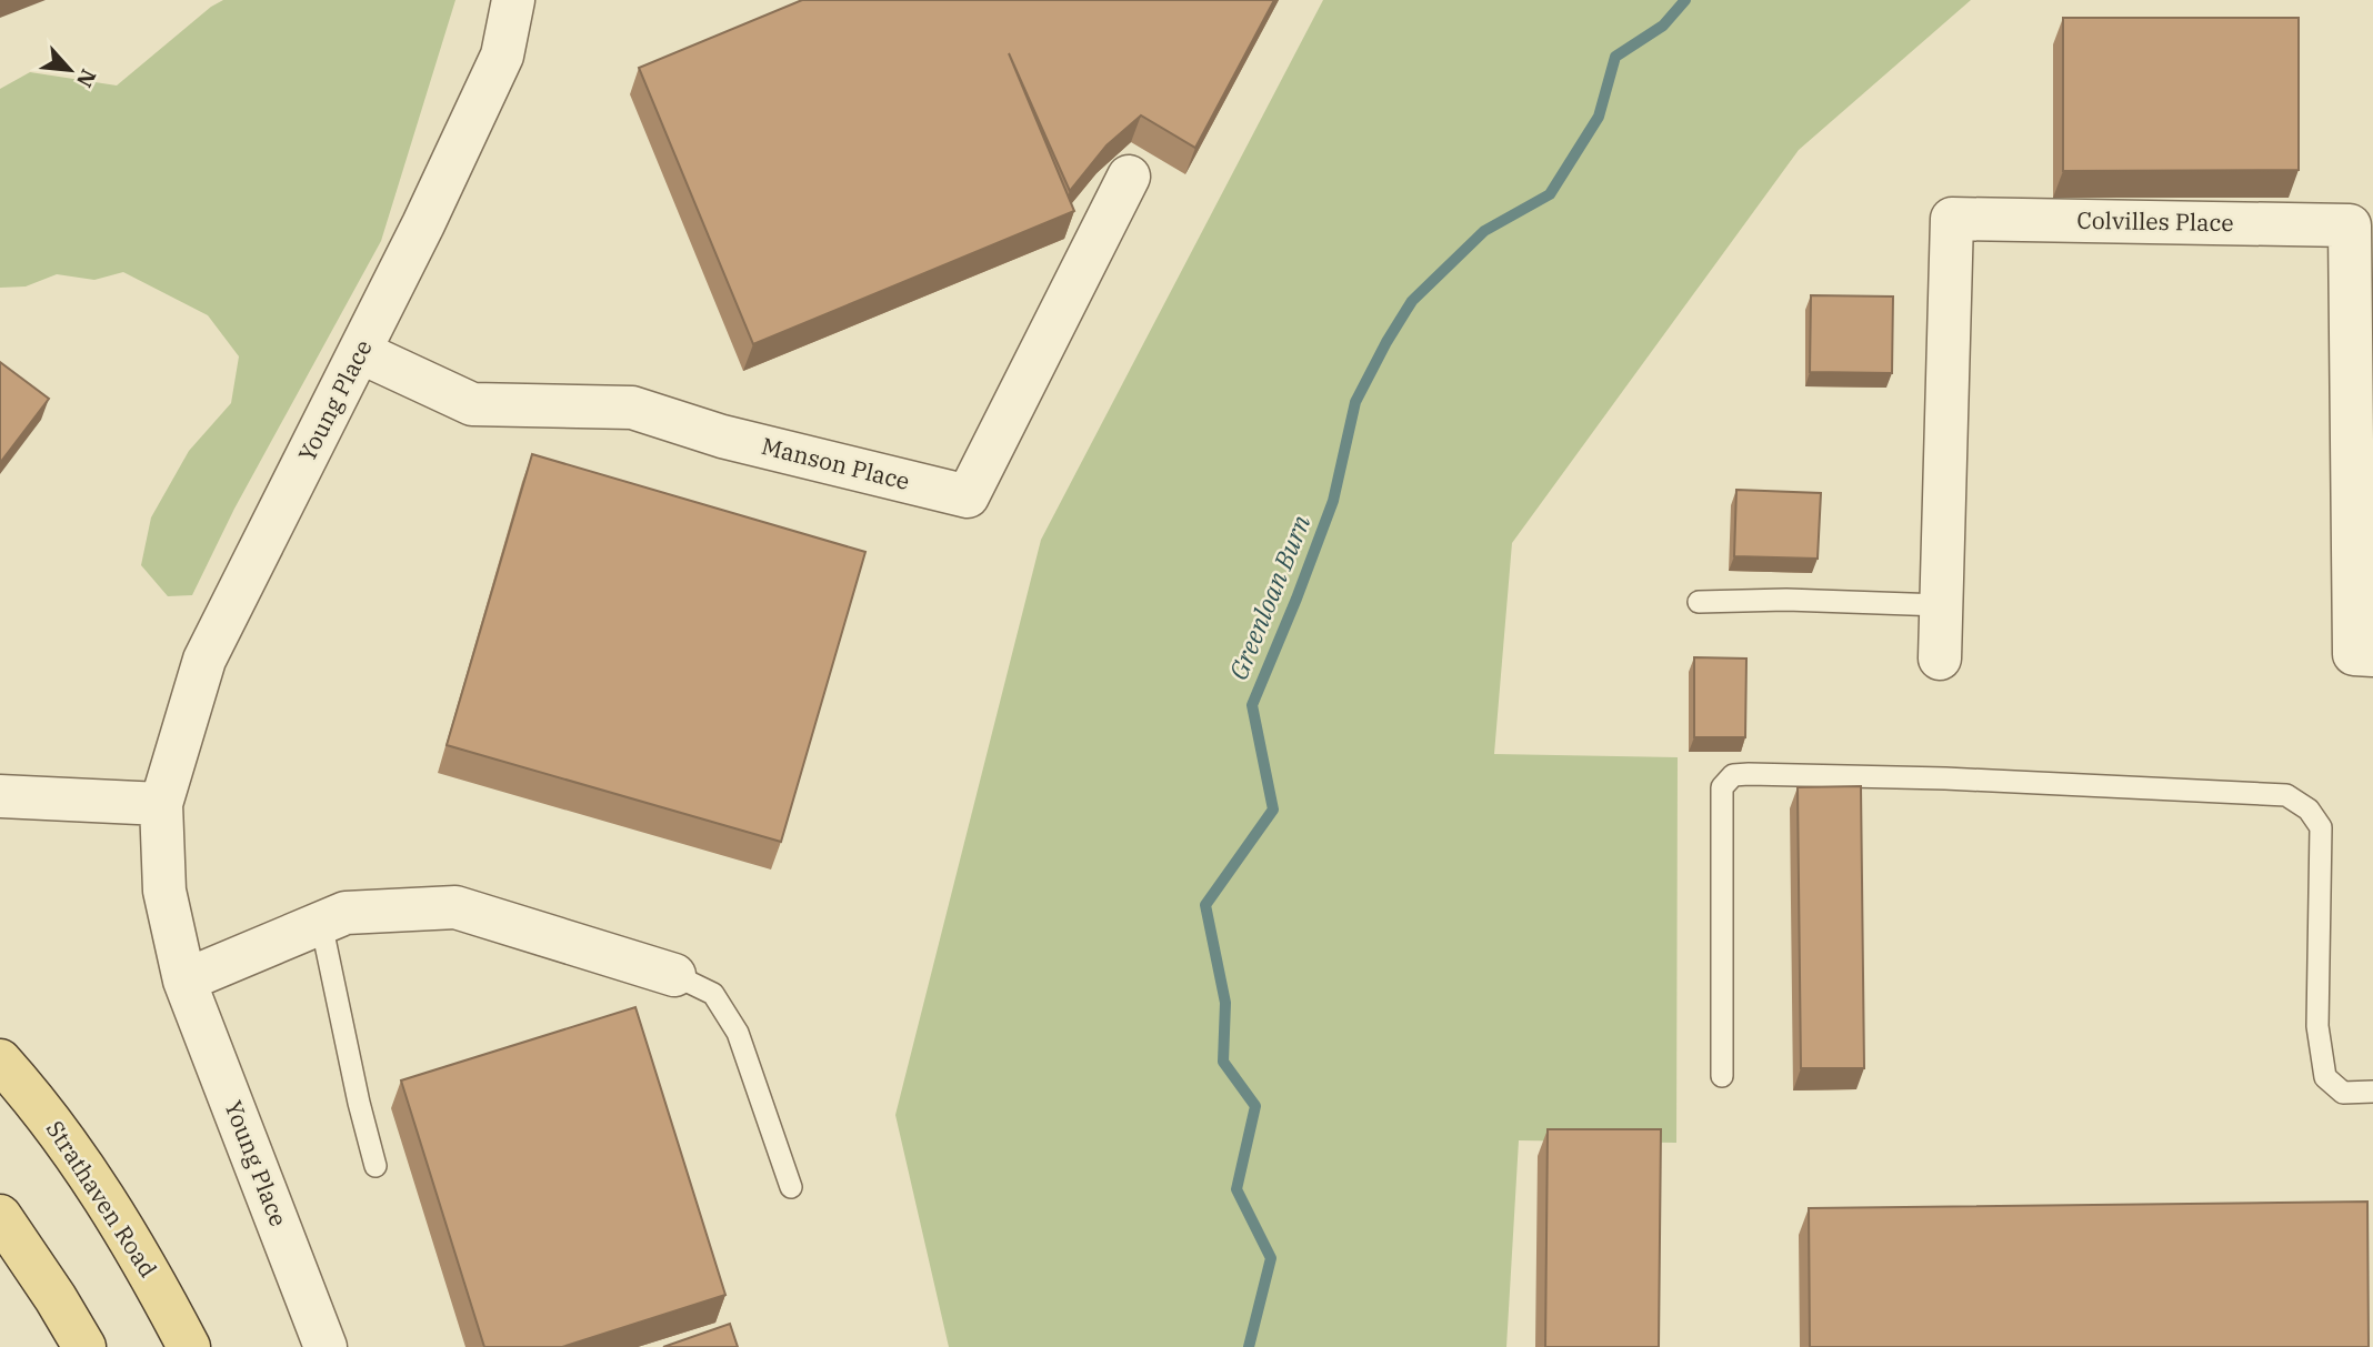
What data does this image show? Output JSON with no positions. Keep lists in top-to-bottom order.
{
  "streets": {
    "main road": ["Strathaven Road"],
    "street": ["Colvilles Place", "Young Place", "Manson Place"]
  },
  "crossings": [
    ["Young Place", "Manson Place"]
  ],
  "water": ["Greenloan Burn"],
  "north": "bottom right"
}
